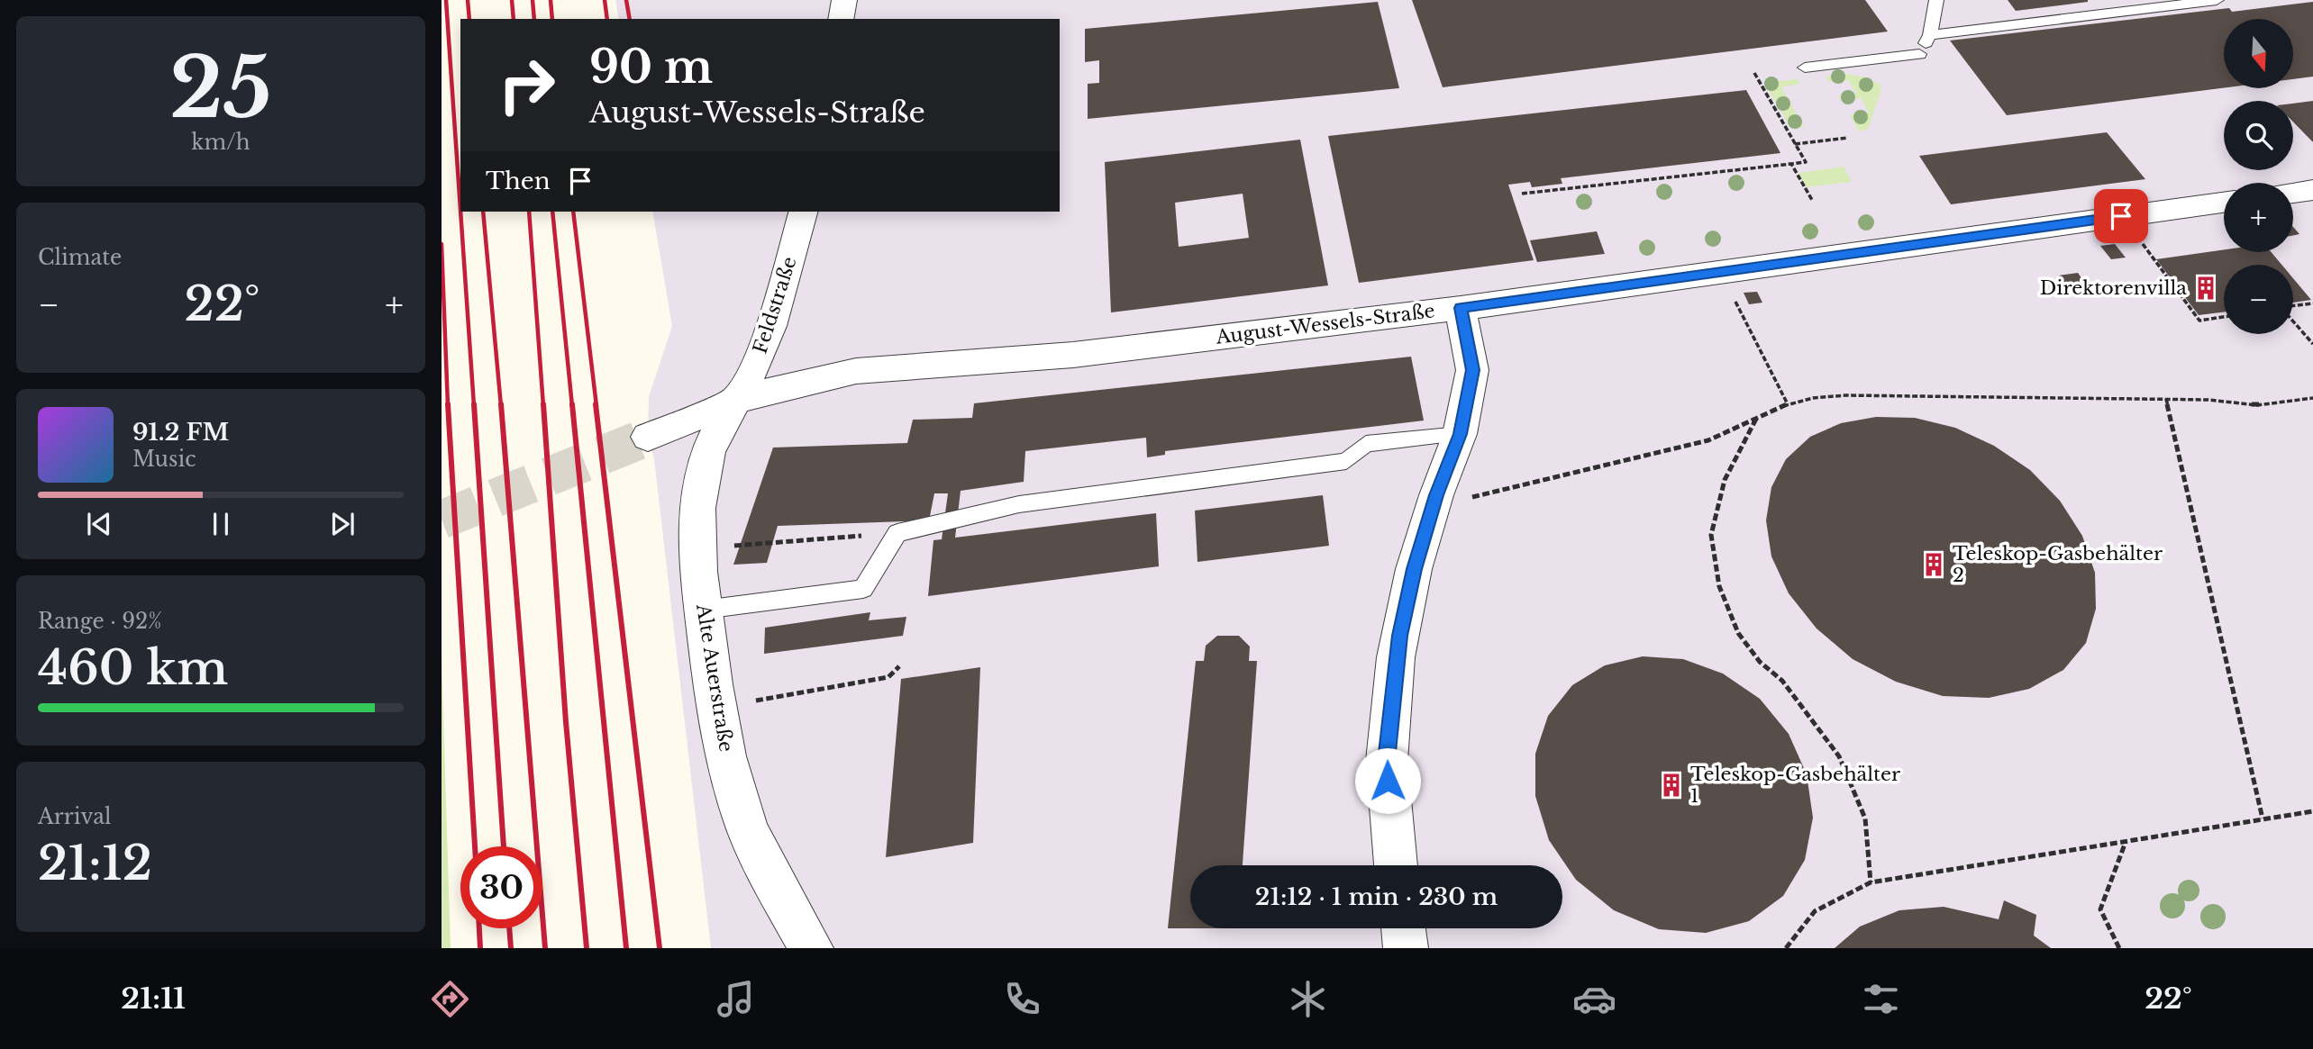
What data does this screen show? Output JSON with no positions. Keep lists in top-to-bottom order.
{
  "streets": {
    "street": ["Feldstraße", "August-Wessels-Straße", "Alte Auerstraße"]
  },
  "crossings": [
    ["Feldstraße", "August-Wessels-Straße"],
    ["Feldstraße", "Alte Auerstraße"],
    ["August-Wessels-Straße", "Alte Auerstraße"]
  ],
  "places": {
    "building": ["Direktorenvilla", "Teleskop-Gasbehälter 2", "Teleskop-Gasbehälter 1"]
  },
  "north": "bottom",
  "page": {
    "tile": [
      ["25", "km/h"],
      "Climate",
      ["Range · 92%", "460 km"],
      ["Arrival", "21:12"]
    ],
    "map_buttons": ["+", "−"],
    "turn": ["90 m", "August-Wessels-Straße"],
    "then": "Then",
    "heat": ["−", "22°", "+"],
    "song": ["91.2 FM", "Music"],
    "limit": "30",
    "trip": "21:12 · 1 min · 230 m",
    "tabs": ["21:11", "22°"]
  }
}
